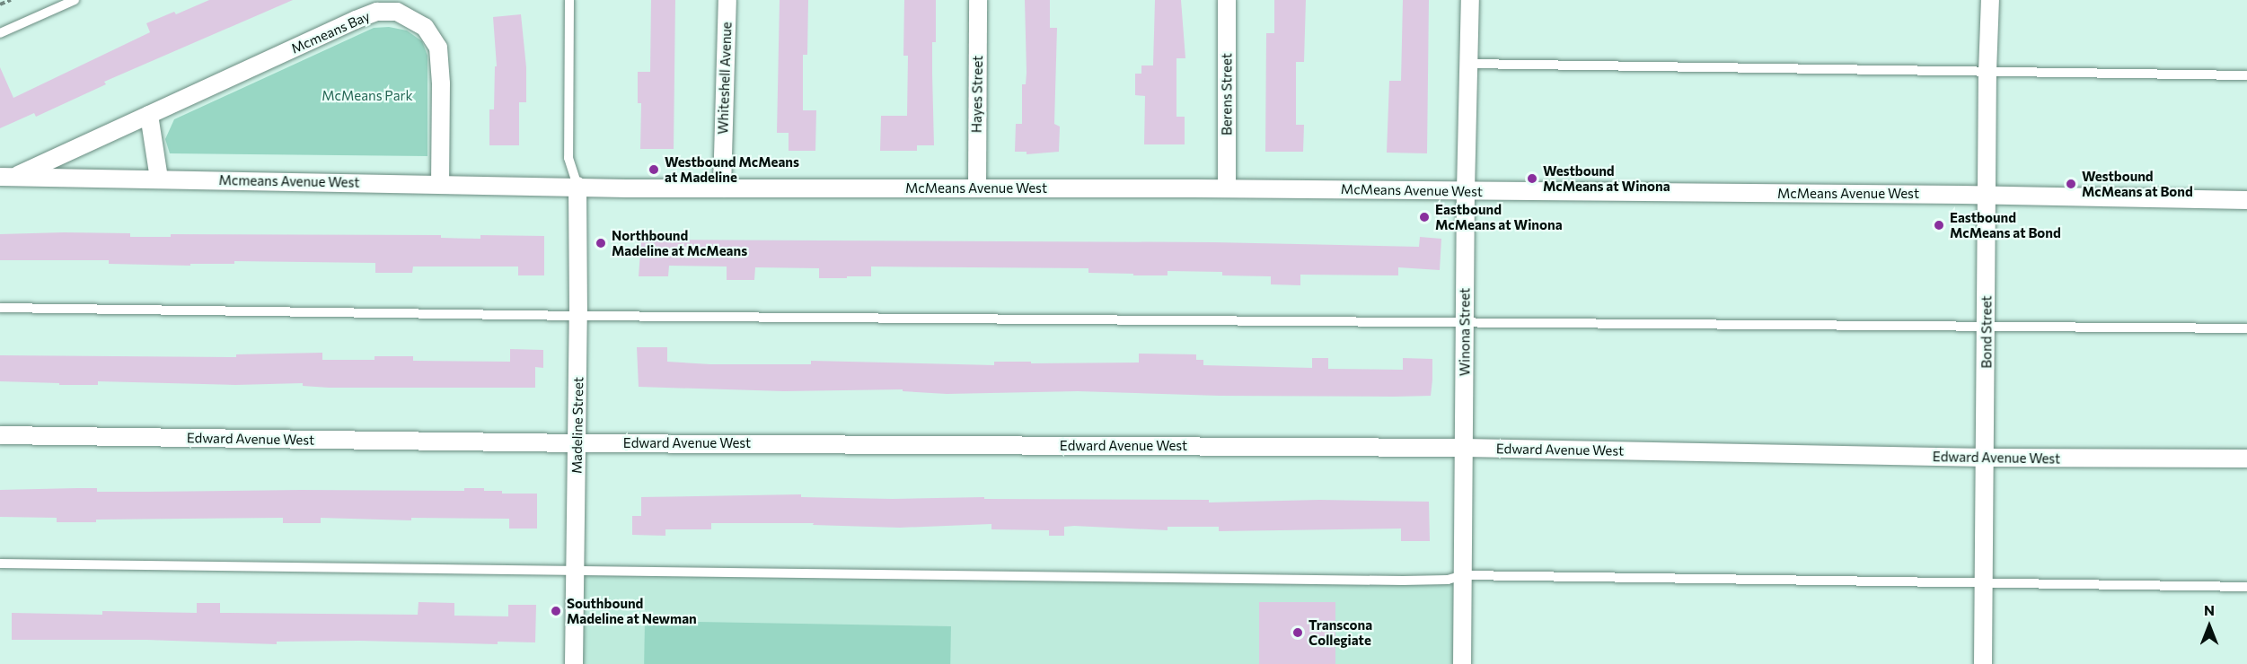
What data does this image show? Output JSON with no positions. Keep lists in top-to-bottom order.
{
  "streets": {
    "street": [
      "Mcmeans Bay",
      "Whiteshell Avenue",
      "Hayes Street",
      "Berens Street",
      "Mcmeans Avenue West",
      "McMeans Avenue West",
      "Winona Street",
      "Bond Street",
      "Madeline Street",
      "Edward Avenue West"
    ]
  },
  "crossings": [
    ["Mcmeans Bay", "Mcmeans Avenue West"],
    ["Whiteshell Avenue", "McMeans Avenue West"],
    ["Hayes Street", "McMeans Avenue West"],
    ["Berens Street", "McMeans Avenue West"],
    ["Mcmeans Avenue West", "McMeans Avenue West"],
    ["Mcmeans Avenue West", "Madeline Street"],
    ["McMeans Avenue West", "Winona Street"],
    ["McMeans Avenue West", "Bond Street"],
    ["McMeans Avenue West", "Madeline Street"],
    ["Winona Street", "Edward Avenue West"],
    ["Bond Street", "Edward Avenue West"],
    ["Madeline Street", "Edward Avenue West"]
  ],
  "parks": ["McMeans Park"],
  "places": [
    "Westbound McMeans at Madeline",
    "Westbound McMeans at Winona",
    "Westbound McMeans at Bond",
    "Eastbound McMeans at Winona",
    "Eastbound McMeans at Bond",
    "Northbound Madeline at McMeans",
    "Southbound Madeline at Newman",
    "Transcona Collegiate"
  ],
  "north": "top"
}
